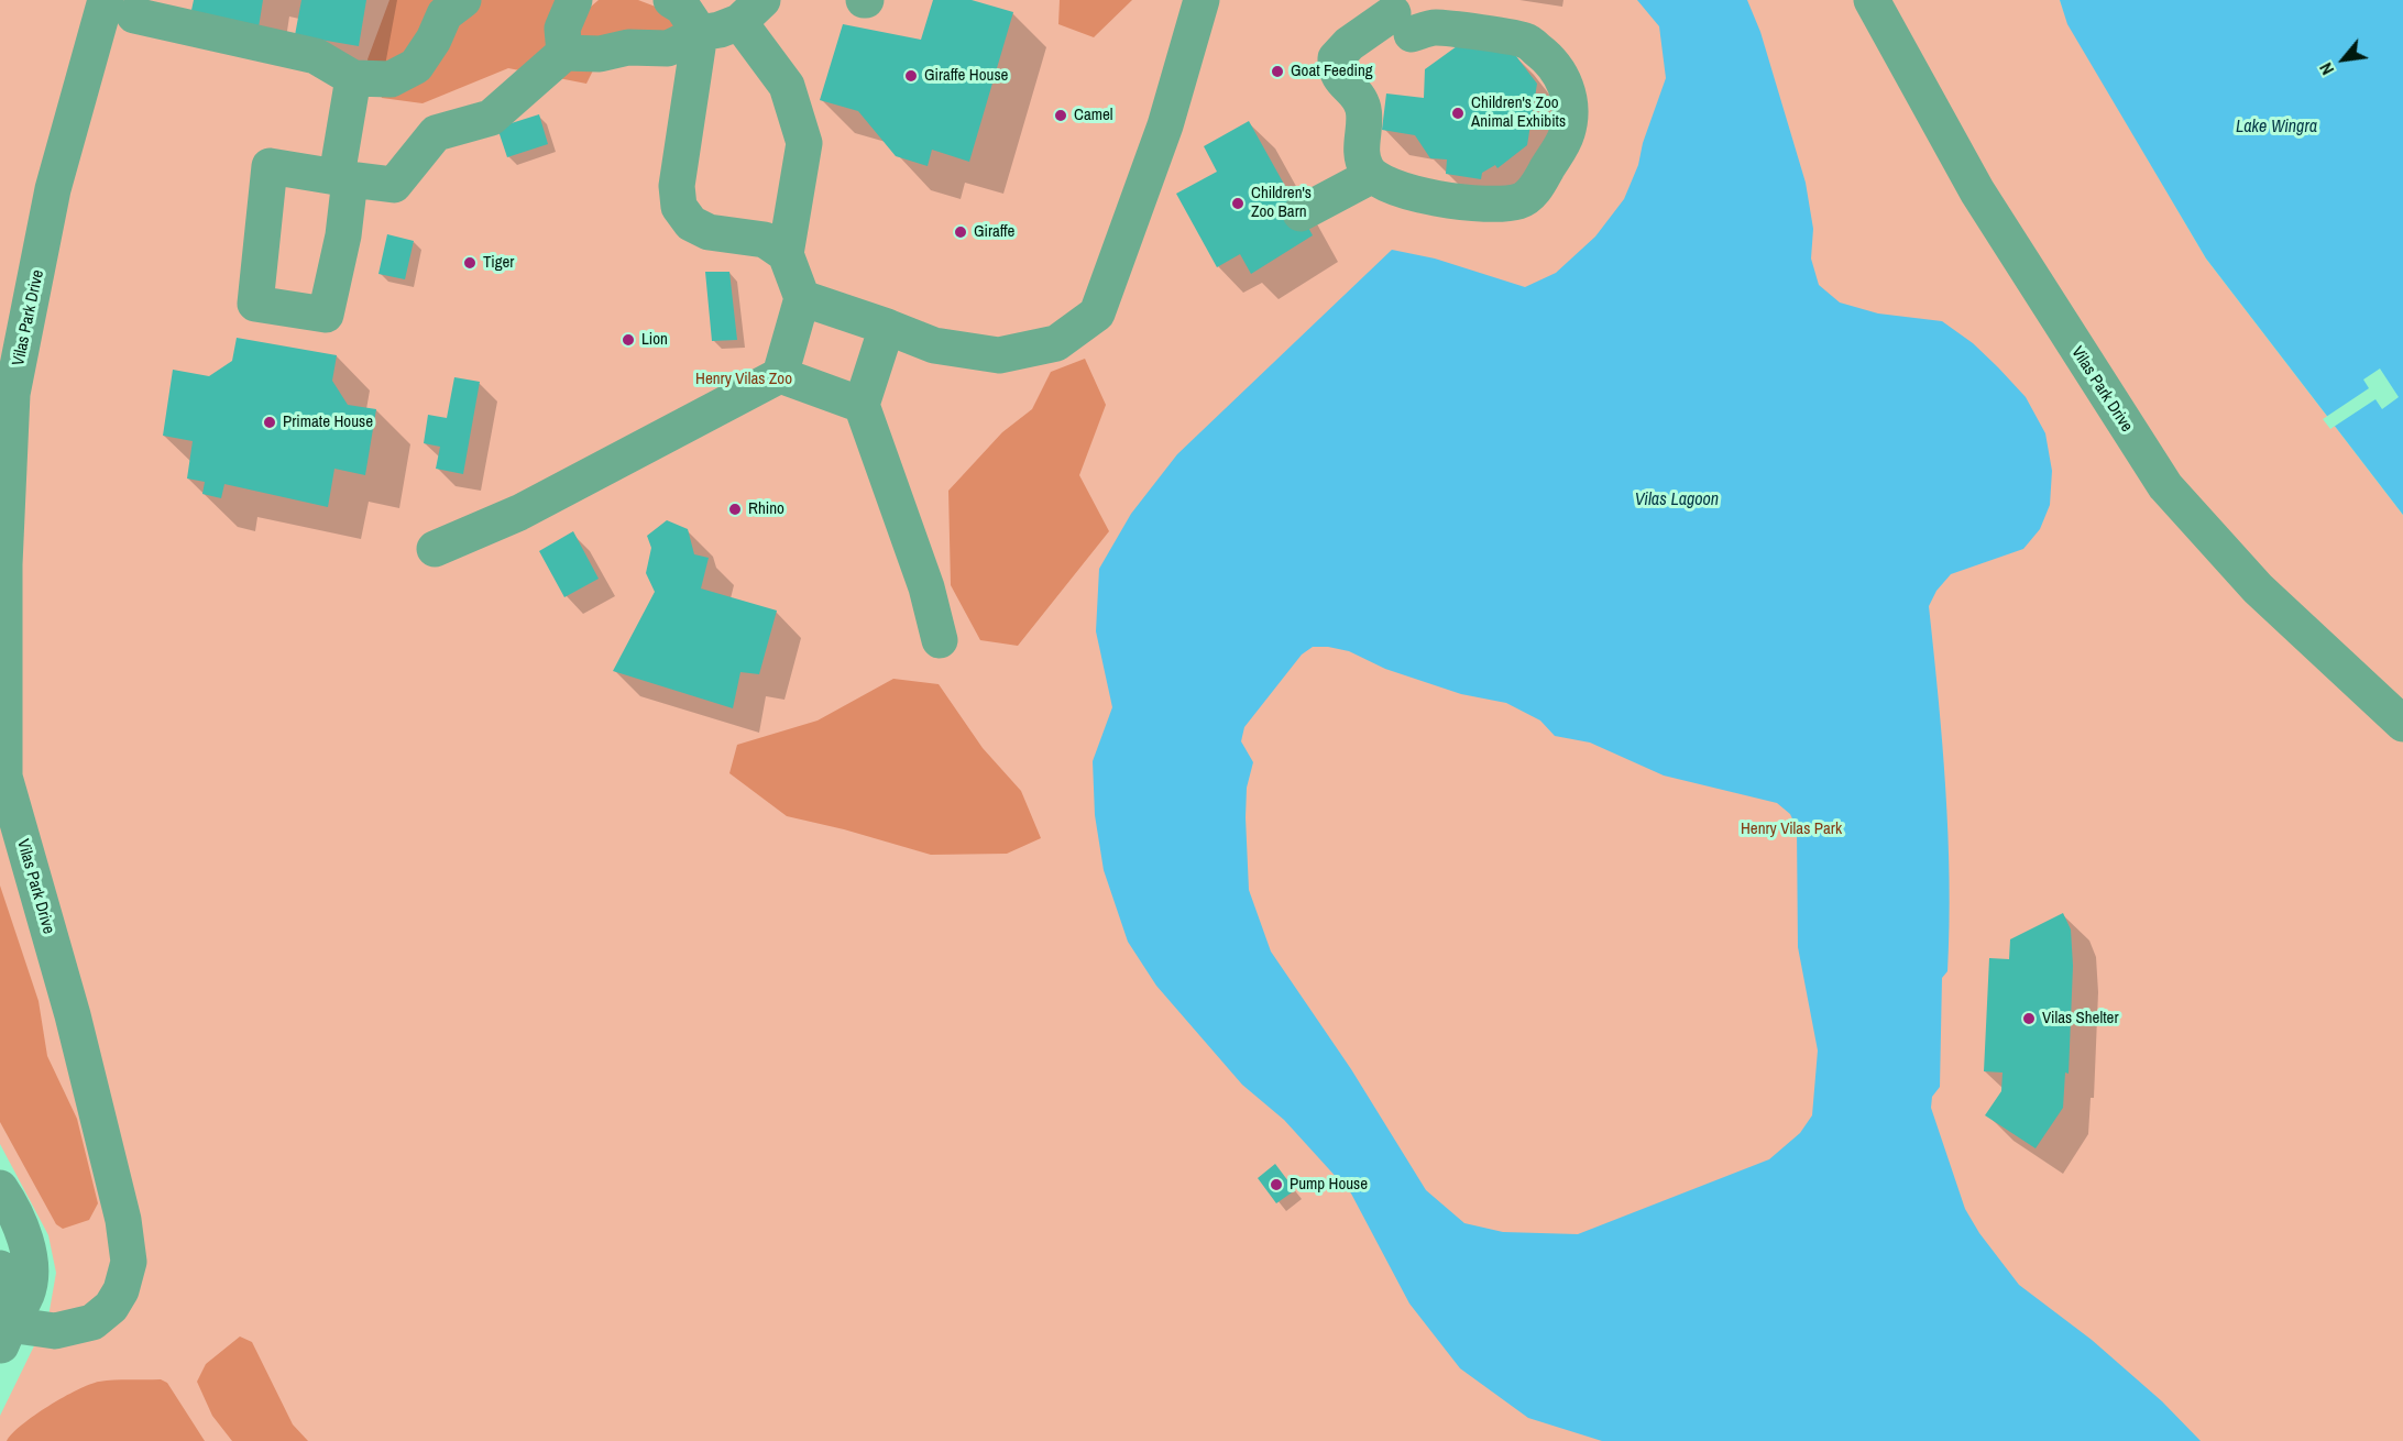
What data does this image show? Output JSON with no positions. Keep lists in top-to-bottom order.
{
  "streets": {
    "street": ["Vilas Park Drive"]
  },
  "water": ["Lake Wingra", "Vilas Lagoon"],
  "parks": ["Henry Vilas Zoo", "Henry Vilas Park"],
  "places": [
    "Goat Feeding",
    "Giraffe House",
    "Children's Zoo Animal Exhibits",
    "Camel",
    "Children's Zoo Barn",
    "Giraffe",
    "Tiger",
    "Lion",
    "Primate House",
    "Rhino",
    "Vilas Shelter",
    "Pump House"
  ],
  "north": "bottom left"
}
